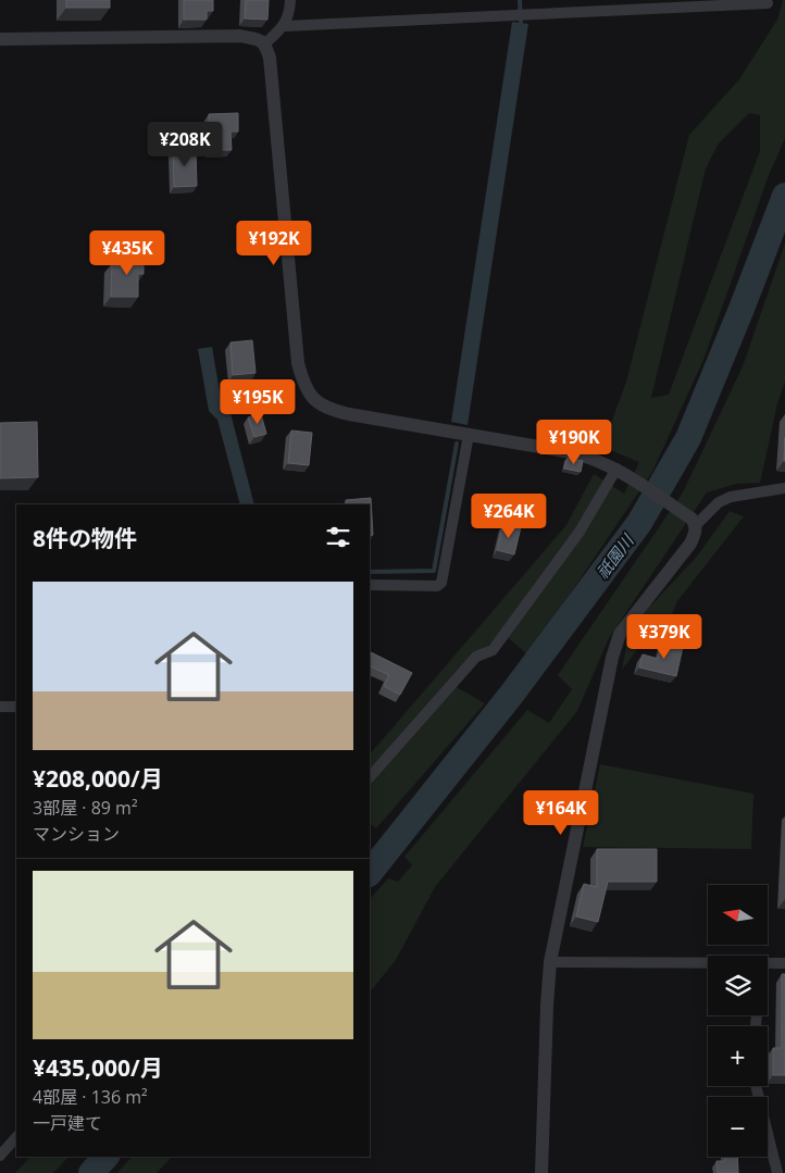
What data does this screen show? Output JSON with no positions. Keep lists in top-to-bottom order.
{
  "water": ["祇園川"],
  "north": "left",
  "page": {
    "price": [
      "¥208K",
      "¥192K",
      "¥435K",
      "¥195K",
      "¥190K",
      "¥264K",
      "¥379K",
      "¥164K"
    ],
    "heading": "8件の物件",
    "list": [
      {
        "name": "¥208,000/月",
        "note": "3部屋 · 89 m² · マンション"
      },
      {
        "name": "¥435,000/月",
        "note": "4部屋 · 136 m² · 一戸建て"
      }
    ],
    "map_buttons": ["+", "−"]
  }
}
